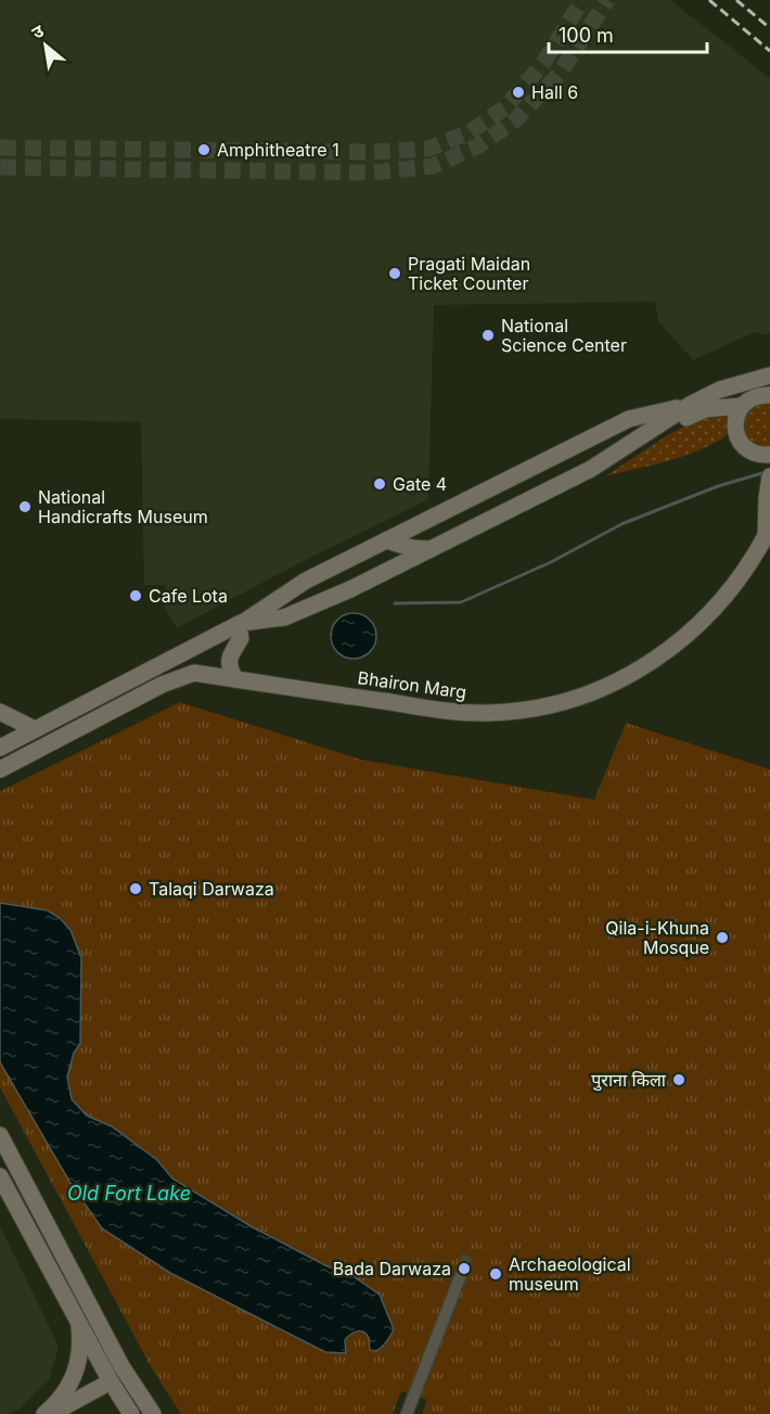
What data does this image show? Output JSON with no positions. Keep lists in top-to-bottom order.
{
  "streets": {
    "main road": ["Bhairon Marg"]
  },
  "water": ["Old Fort Lake"],
  "places": [
    "Hall 6",
    "Amphitheatre 1",
    "Pragati Maidan Ticket Counter",
    "National Science Center",
    "Gate 4",
    "National Handicrafts Museum",
    "Cafe Lota",
    "Talaqi Darwaza",
    "Qila-i-Khuna Mosque",
    "पुराना किला",
    "Bada Darwaza",
    "Archaeological museum"
  ],
  "scale_bar": "100 m",
  "north": "top left"
}
